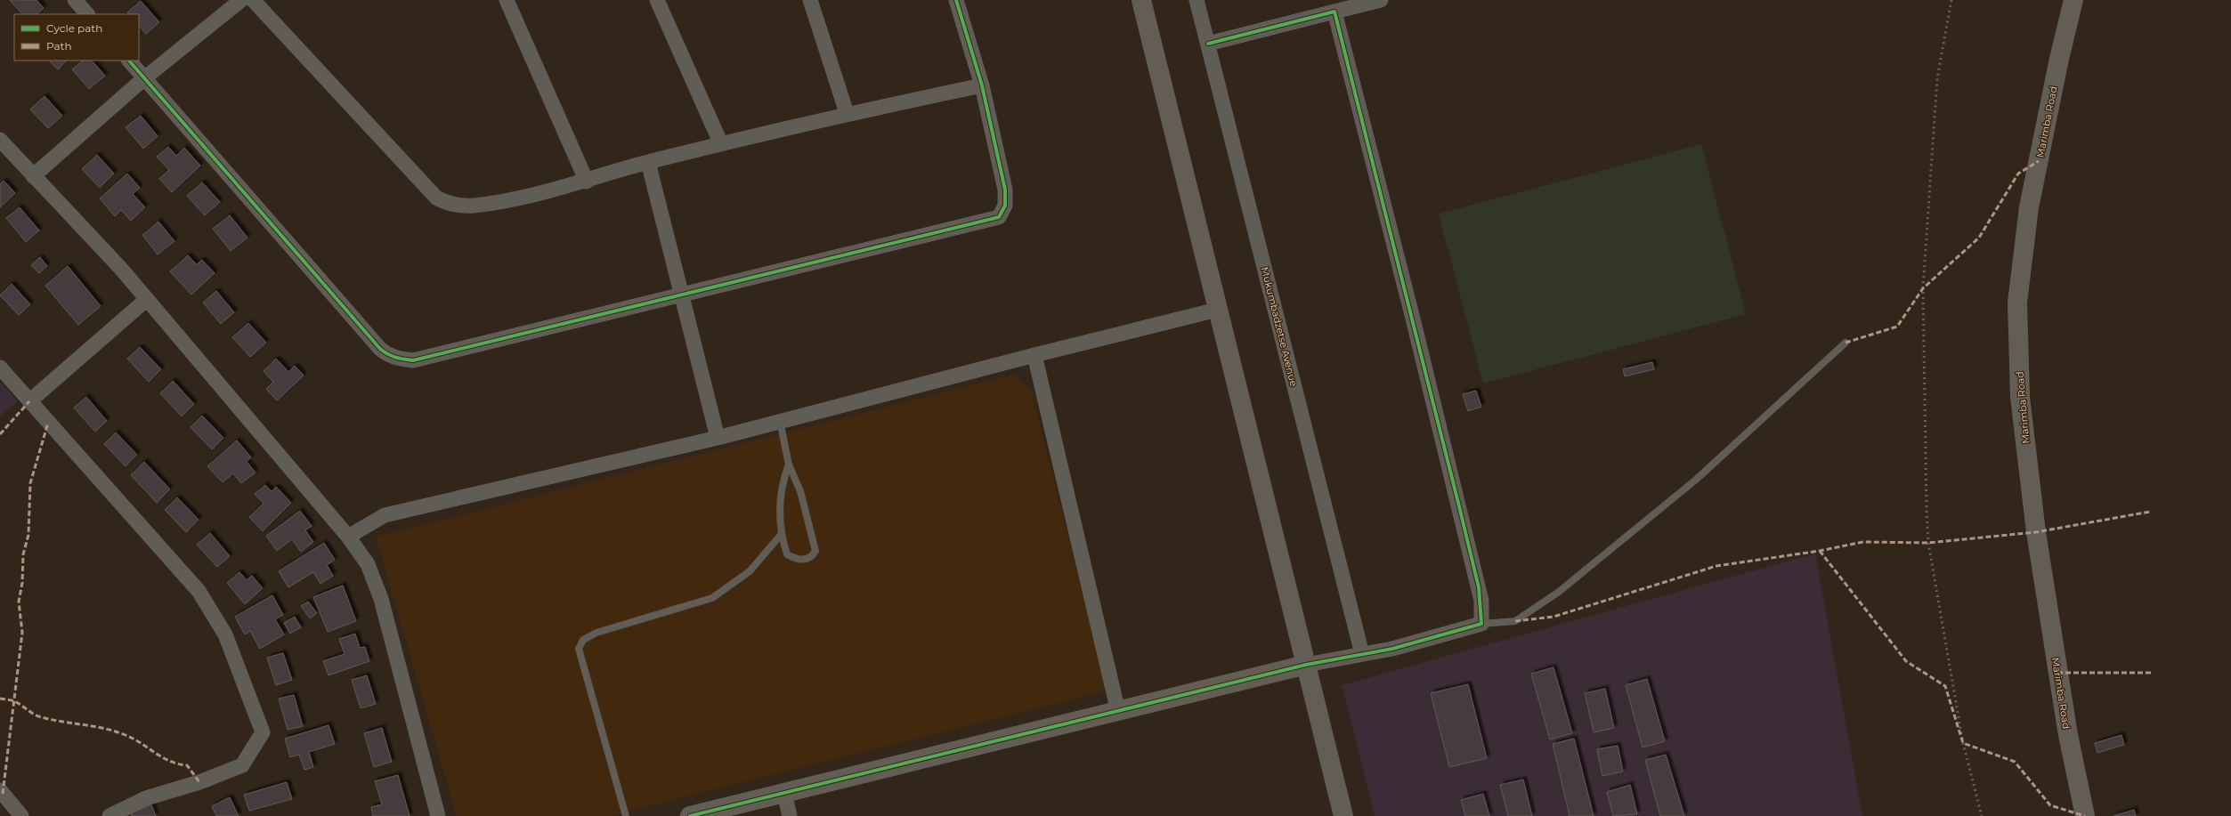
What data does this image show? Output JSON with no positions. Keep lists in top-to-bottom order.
{
  "streets": {
    "street": ["Marimba Road", "Mukumbadzetse Avenue"]
  },
  "legend": ["Cycle path", "Path"]
}
